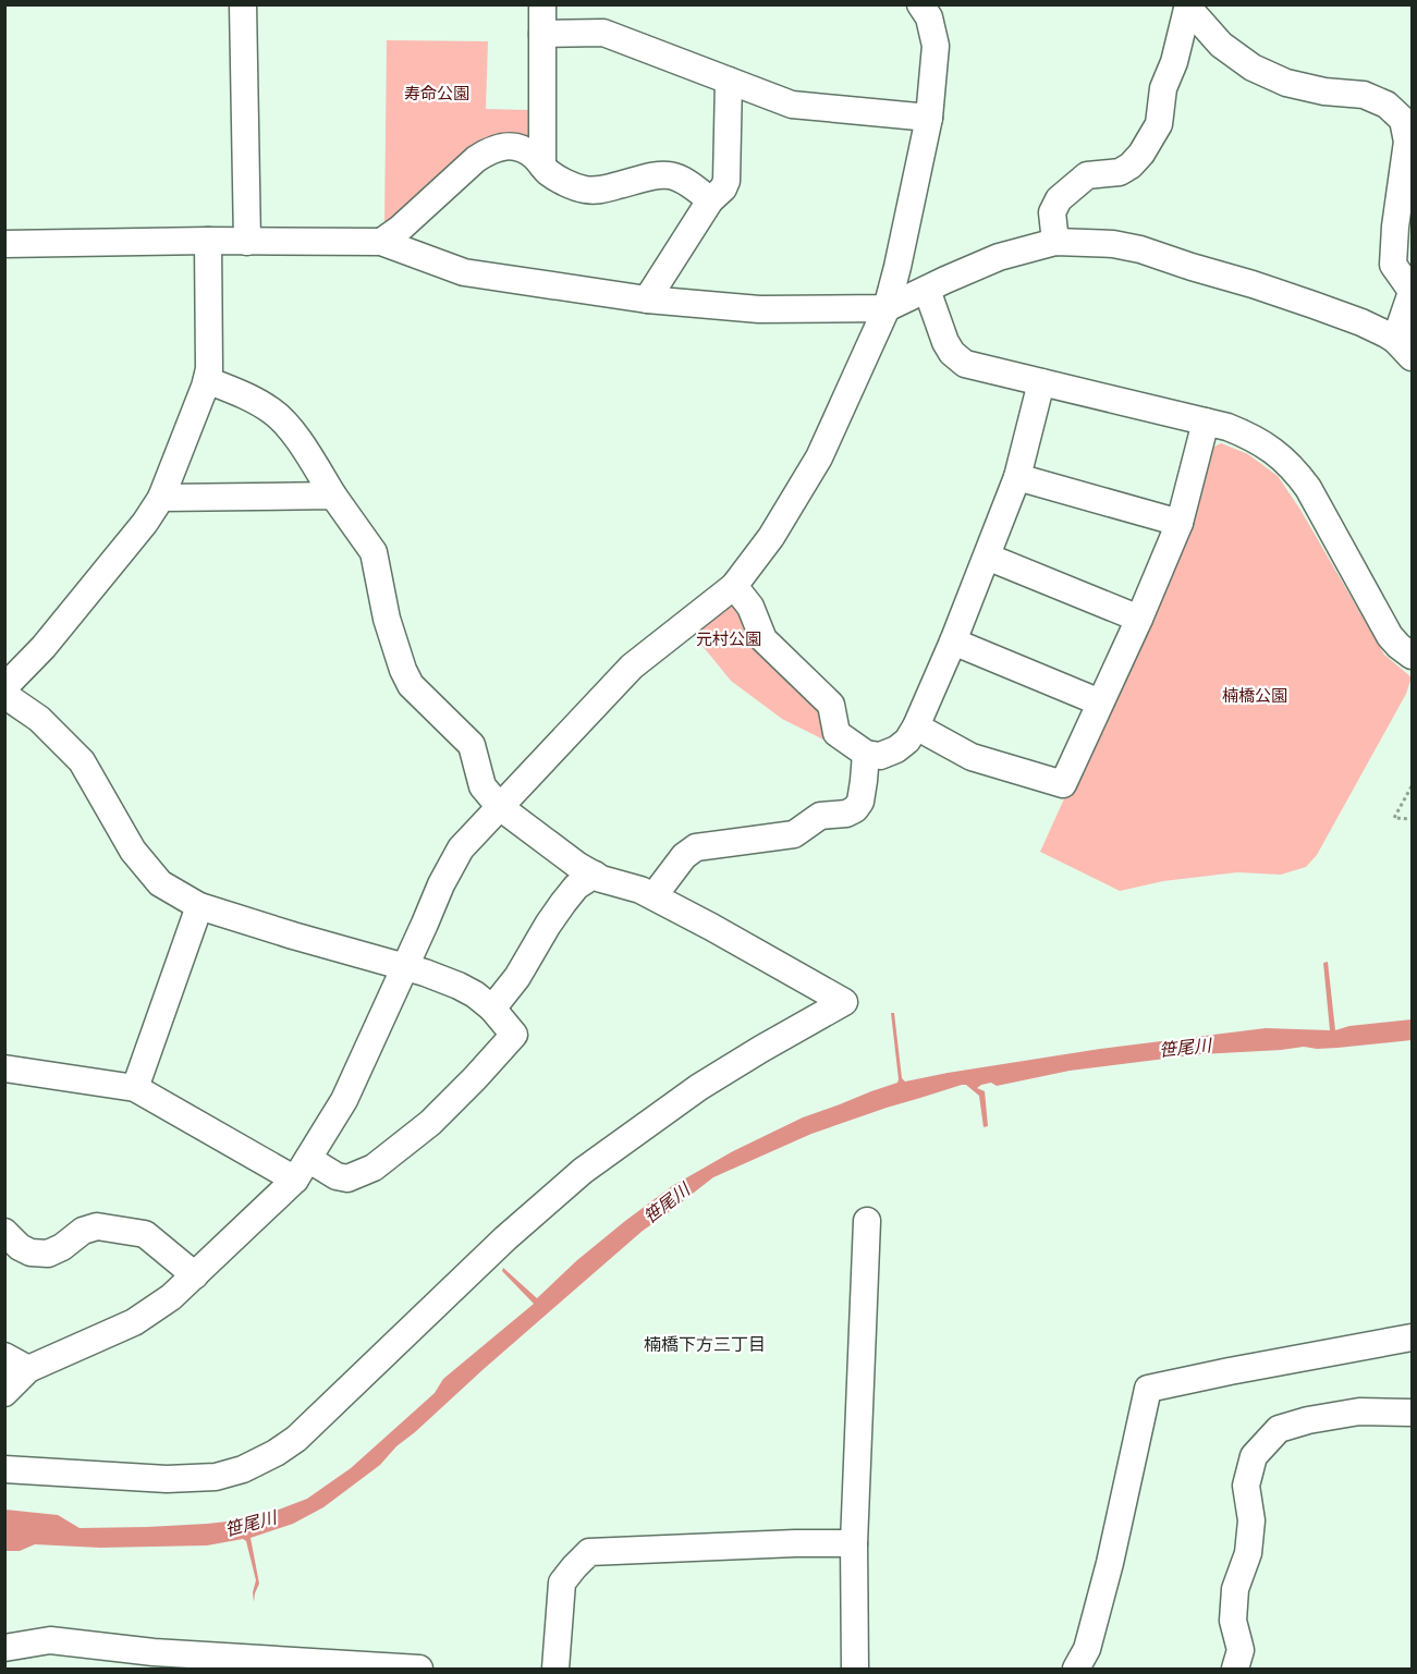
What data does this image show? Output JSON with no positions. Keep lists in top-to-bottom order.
{
  "districts": ["楠橋下方三丁目"],
  "water": ["笹尾川"],
  "parks": ["寿命公園", "元村公園", "楠橋公園"]
}
